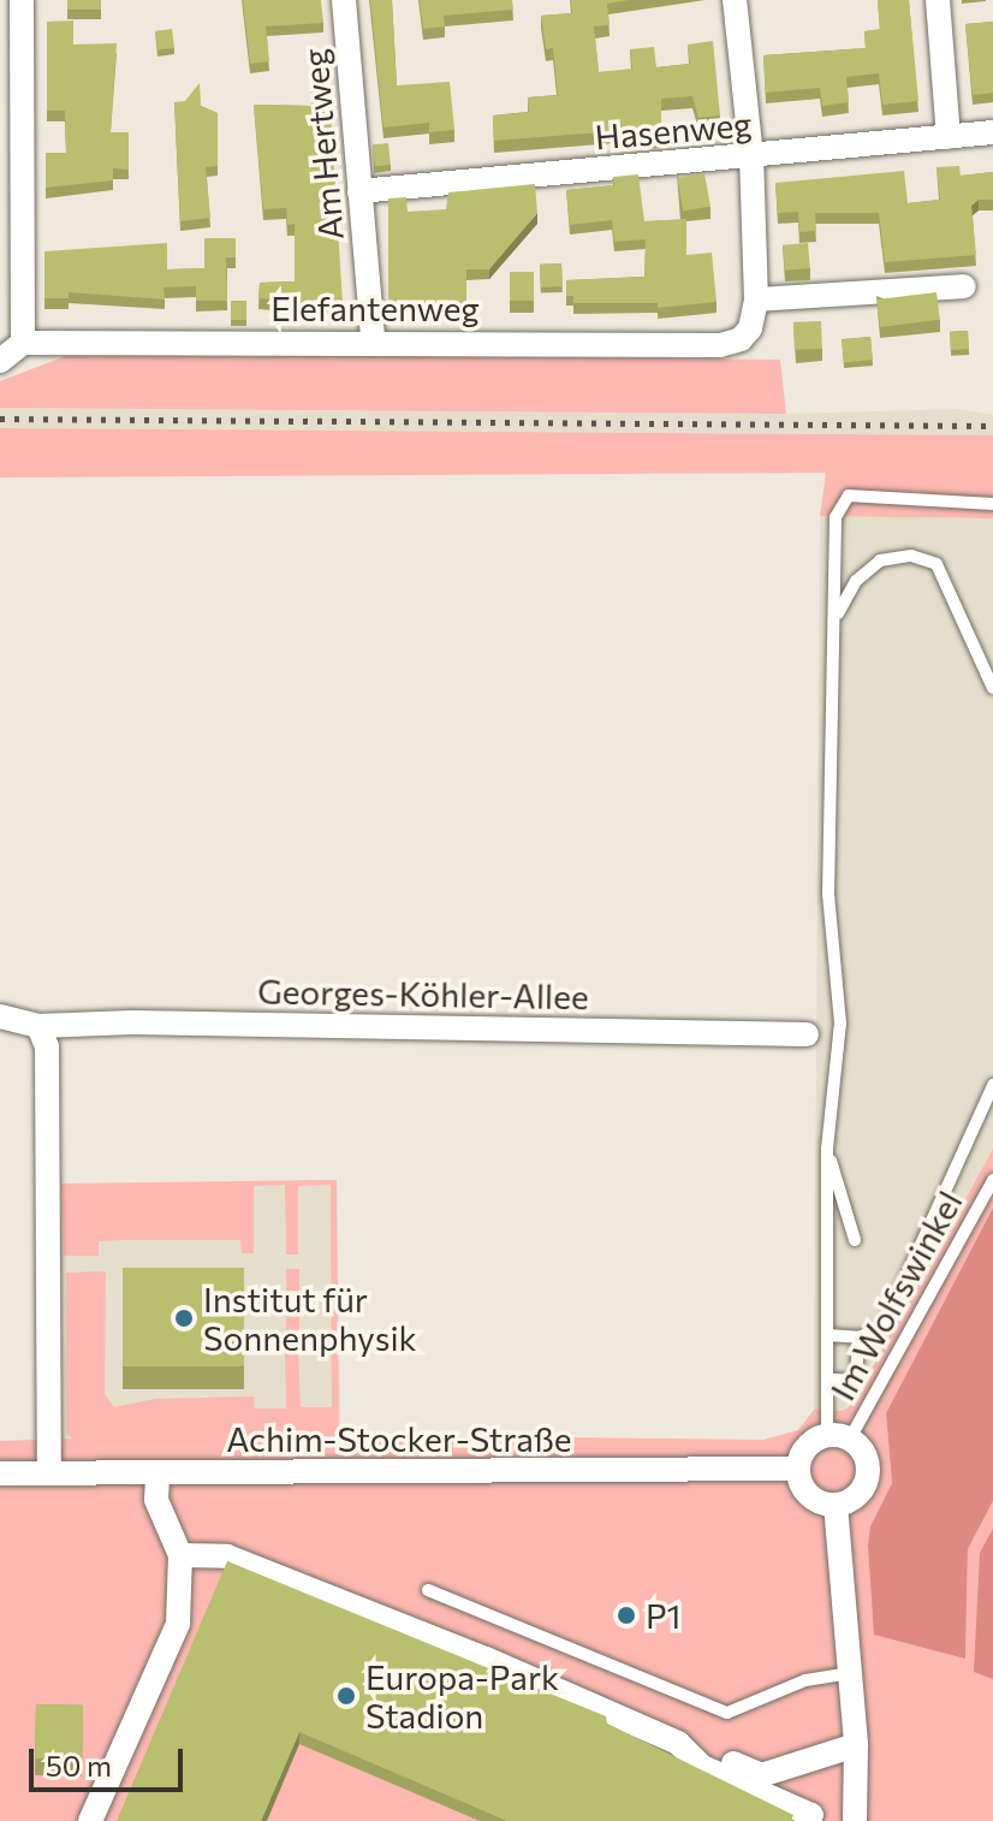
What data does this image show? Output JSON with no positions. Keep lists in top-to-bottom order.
{
  "streets": {
    "street": [
      "Hasenweg",
      "Am Hertweg",
      "Elefantenweg",
      "Georges-Köhler-Allee",
      "Achim-Stocker-Straße"
    ],
    "lane": ["Im Wolfswinkel"]
  },
  "crossings": [
    ["Hasenweg", "Am Hertweg"],
    ["Am Hertweg", "Elefantenweg"],
    ["Im Wolfswinkel", "Achim-Stocker-Straße"]
  ],
  "places": ["Institut für Sonnenphysik", "P1", "Europa-Park Stadion"],
  "scale_bar": "50 m"
}
